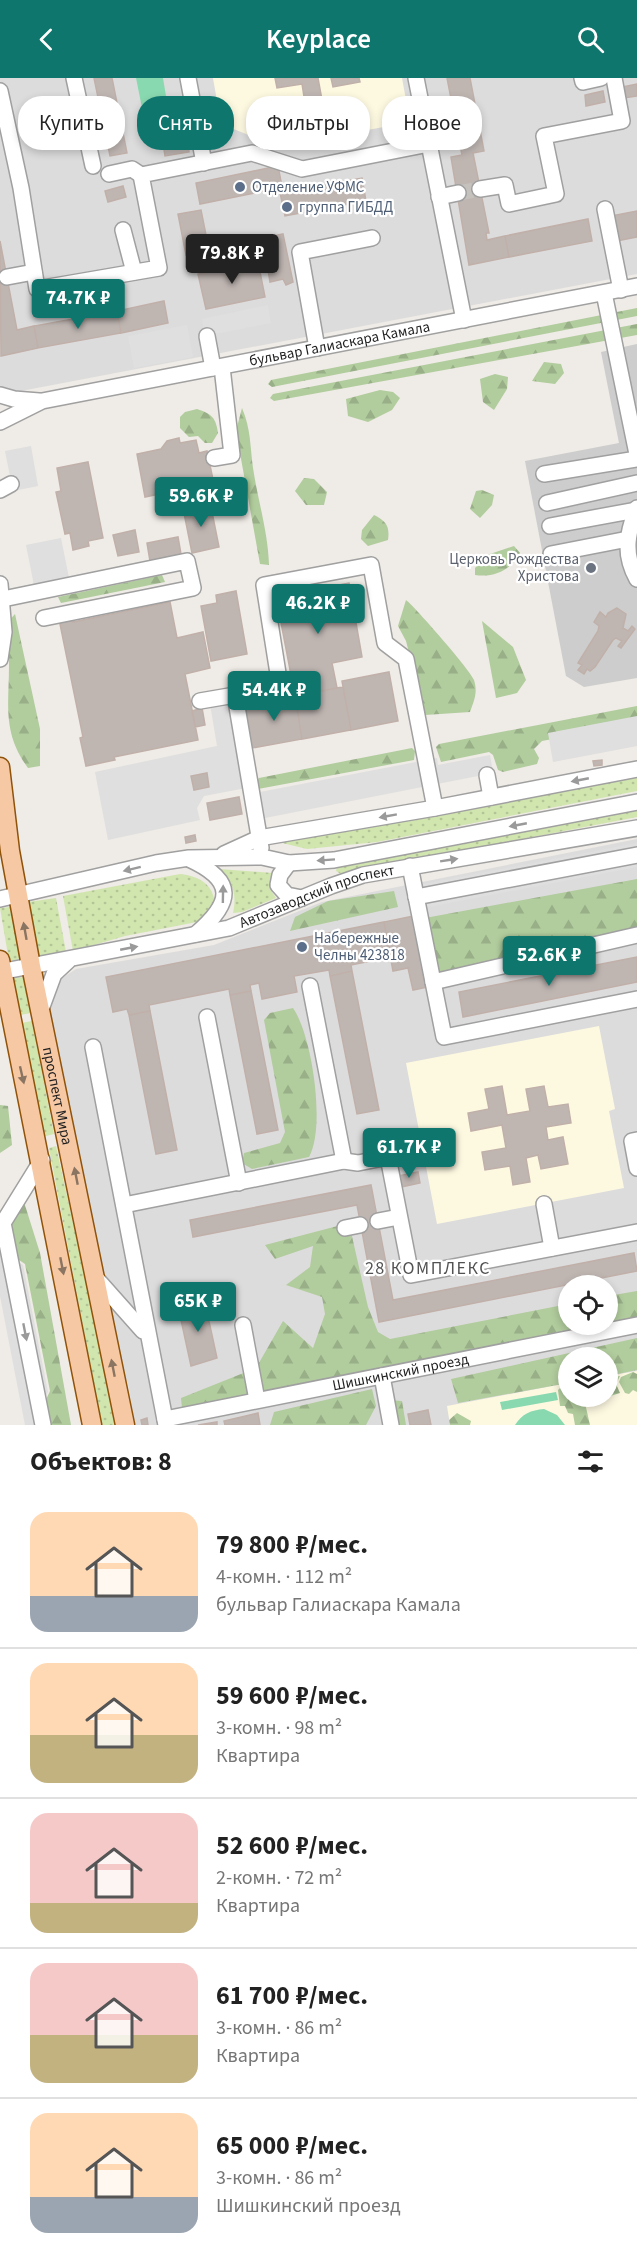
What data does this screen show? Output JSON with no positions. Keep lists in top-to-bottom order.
{
  "streets": {
    "main road": ["проспект Мира"],
    "street": ["бульвар Галиаскара Камала", "Автозаводский проспект", "Шишкинский проезд"]
  },
  "crossings": [
    ["Автозаводский проспект", "проспект Мира"]
  ],
  "districts": ["28 КОМПЛЕКС"],
  "places": [
    "Отделение УФМС",
    "группа ГИБДД",
    "Церковь Рождества Христова",
    "Набережные Челны 423818"
  ],
  "page": {
    "header": "Keyplace",
    "chip": [
      "Купить",
      "Снять",
      "Фильтры",
      "Новое"
    ],
    "price": [
      "79.8K ₽",
      "74.7K ₽",
      "59.6K ₽",
      "46.2K ₽",
      "54.4K ₽",
      "52.6K ₽",
      "61.7K ₽",
      "65K ₽"
    ],
    "heading": "Объектов: 8",
    "list": [
      {
        "name": "79 800 ₽/мес.",
        "note": "4-комн. · 112 m² · бульвар Галиаскара Камала"
      },
      {
        "name": "59 600 ₽/мес.",
        "note": "3-комн. · 98 m² · Квартира"
      },
      {
        "name": "52 600 ₽/мес.",
        "note": "2-комн. · 72 m² · Квартира"
      },
      {
        "name": "61 700 ₽/мес.",
        "note": "3-комн. · 86 m² · Квартира"
      },
      {
        "name": "65 000 ₽/мес.",
        "note": "3-комн. · 86 m² · Шишкинский проезд"
      }
    ]
  }
}
